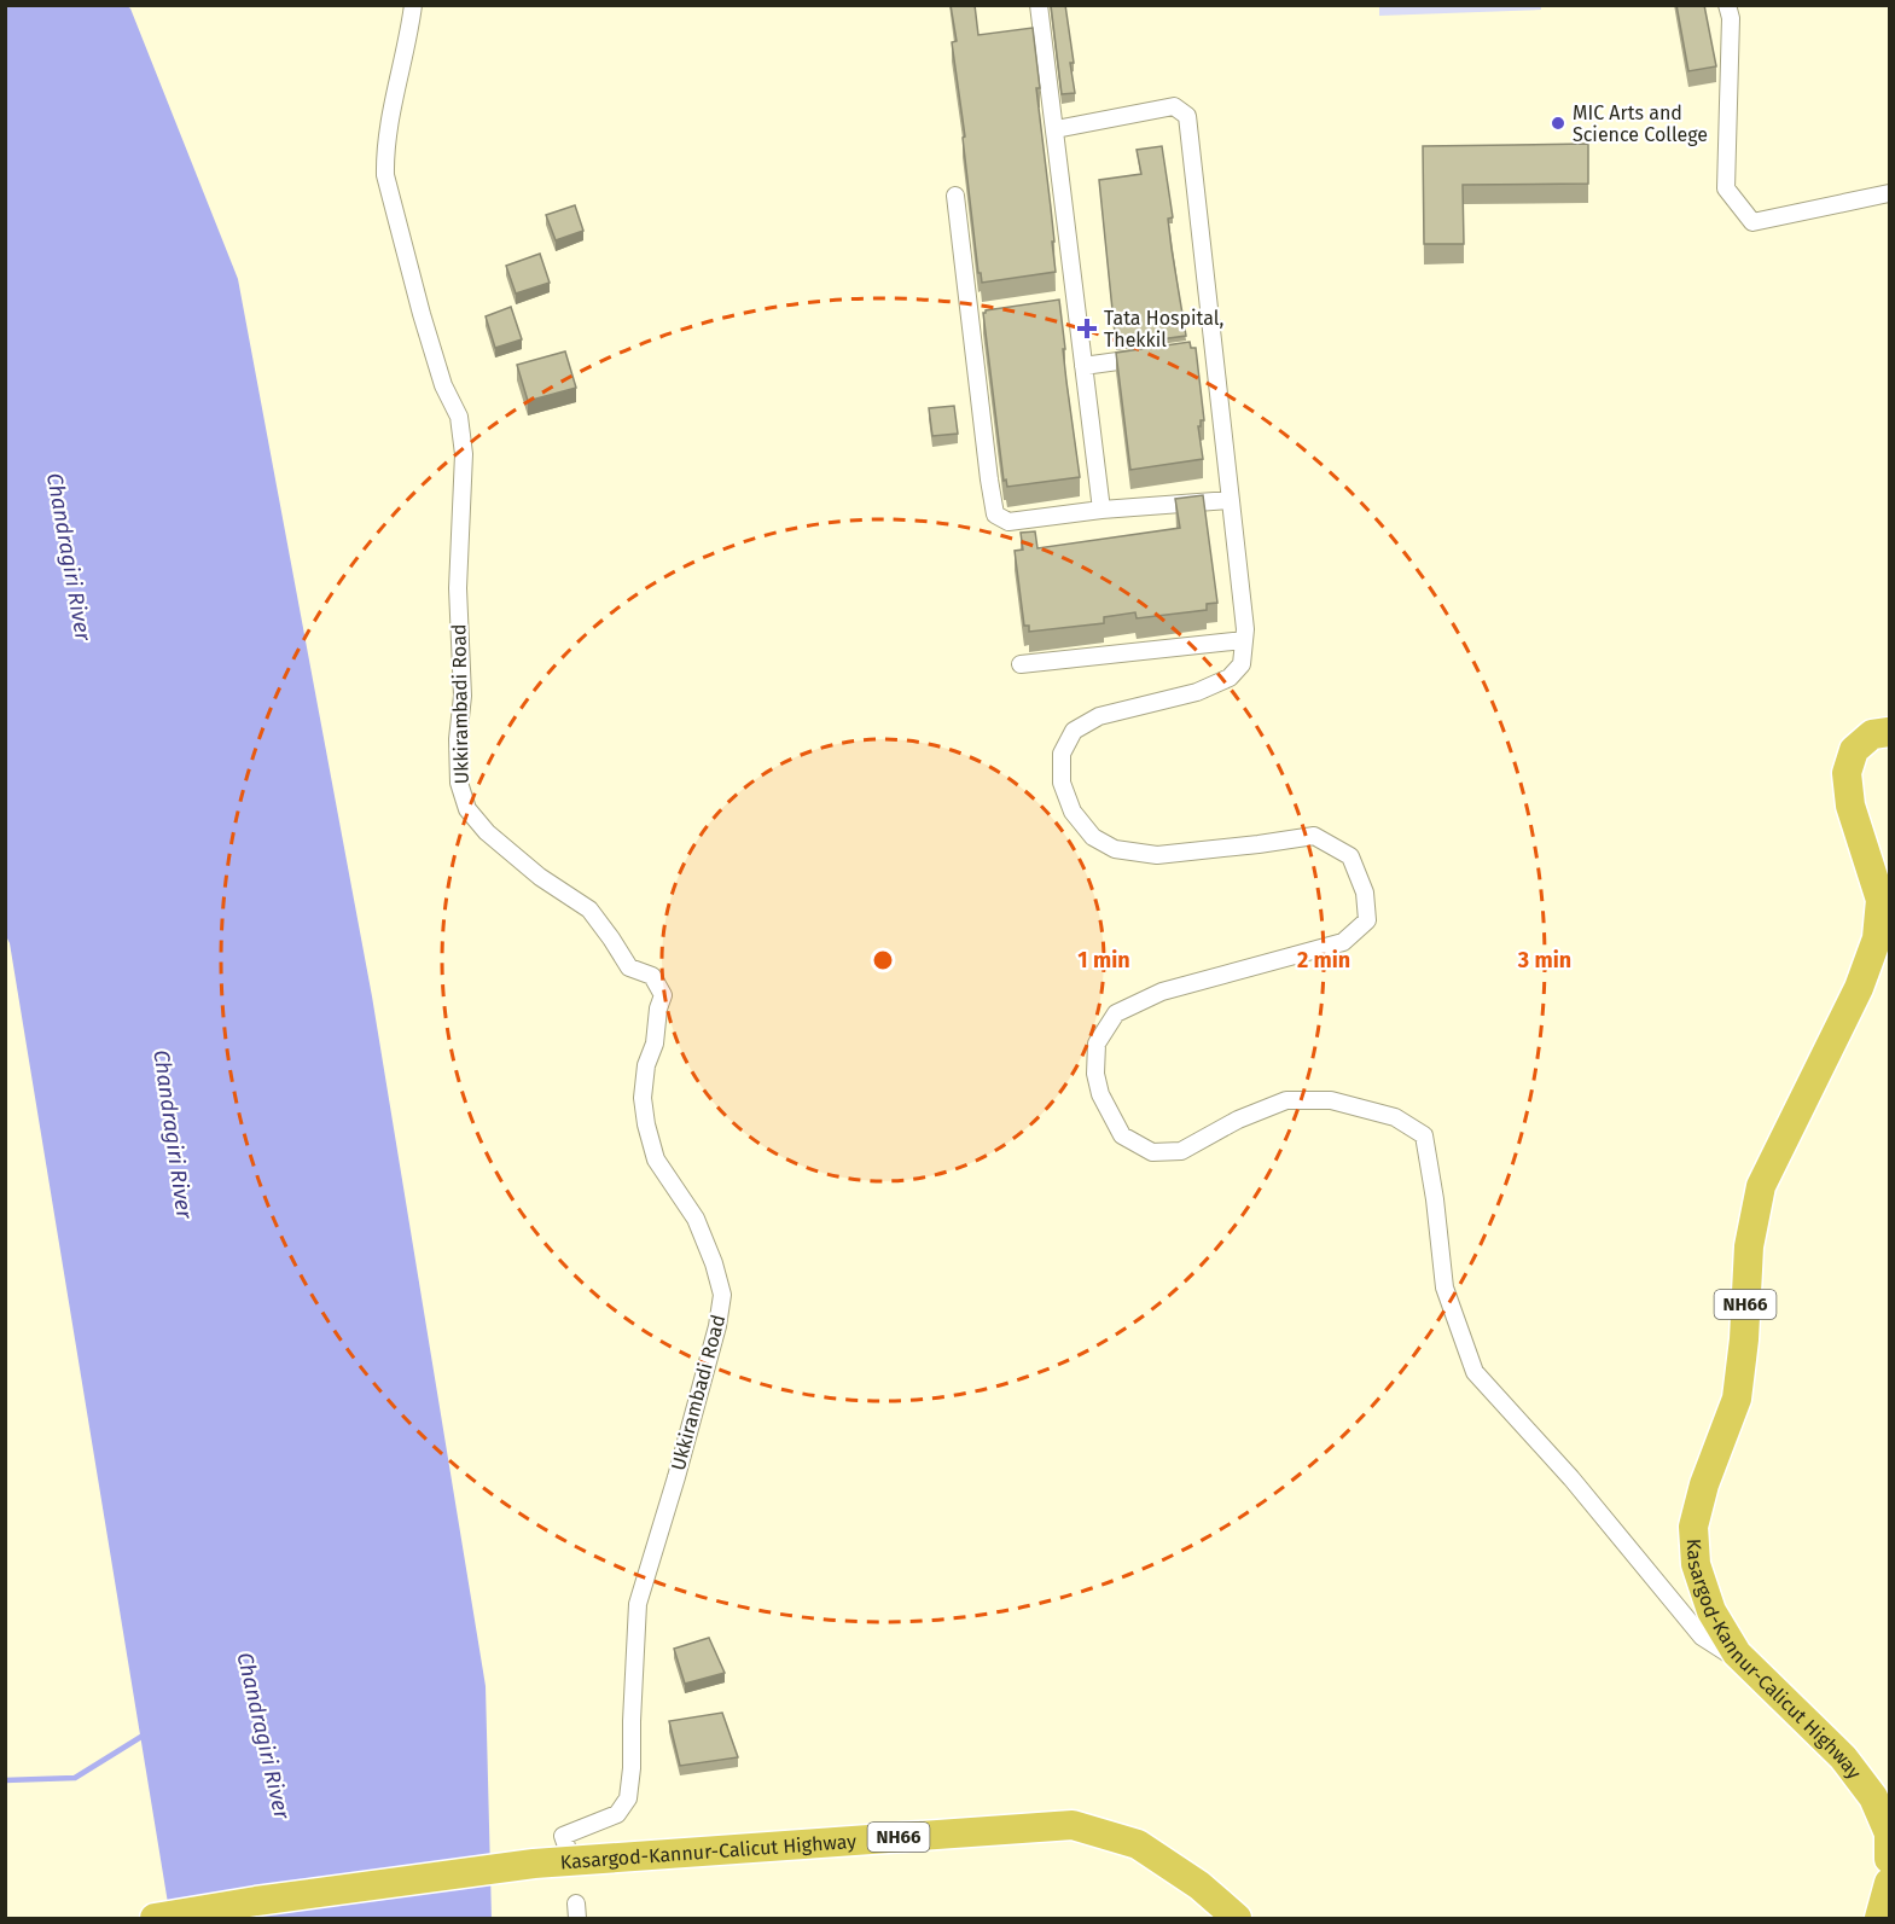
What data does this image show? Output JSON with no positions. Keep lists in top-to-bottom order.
{
  "streets": {
    "highway": ["NH66", "Kasargod-Kannur-Calicut Highway"],
    "street": ["Ukkirambadi Road"]
  },
  "crossings": [
    ["Ukkirambadi Road", "Kasargod-Kannur-Calicut Highway"]
  ],
  "water": ["Chandragiri River"],
  "places": {
    "other": ["MIC Arts and Science College"],
    "health": ["Tata Hospital, Thekkil"]
  },
  "rings": ["1 min", "2 min", "3 min"]
}
